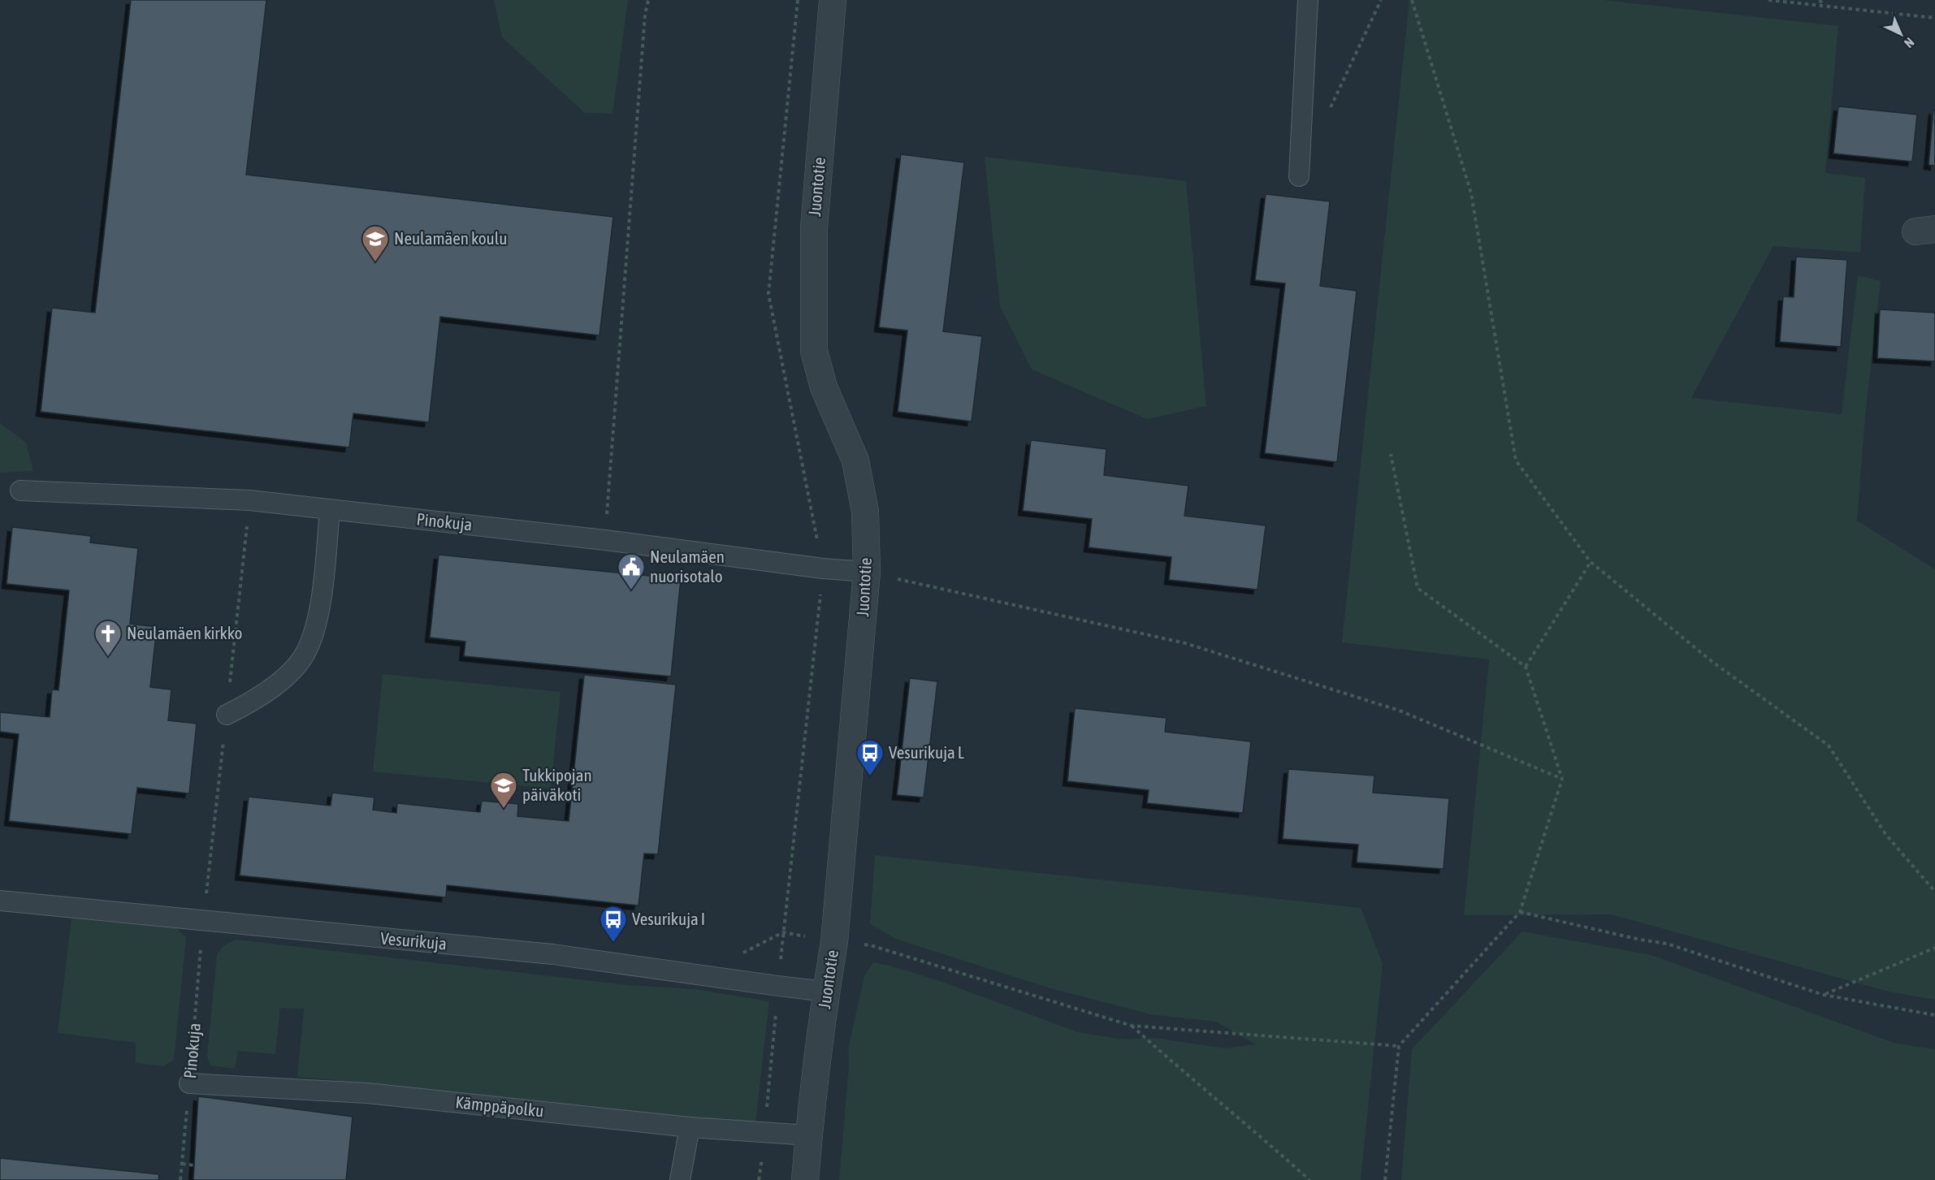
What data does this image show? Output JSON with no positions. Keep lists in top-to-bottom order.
{
  "streets": {
    "street": ["Juontotie"],
    "lane": ["Pinokuja", "Vesurikuja", "Kämppäpolku"]
  },
  "crossings": [
    ["Juontotie", "Pinokuja"],
    ["Juontotie", "Vesurikuja"],
    ["Juontotie", "Kämppäpolku"],
    ["Pinokuja", "Vesurikuja"],
    ["Pinokuja", "Kämppäpolku"]
  ],
  "places": {
    "school or university": ["Neulamäen koulu", "Tukkipojan päiväkoti"],
    "public building": ["Neulamäen nuorisotalo"],
    "church": ["Neulamäen kirkko"],
    "bus stop": ["Vesurikuja L", "Vesurikuja I"]
  },
  "north": "bottom right"
}
